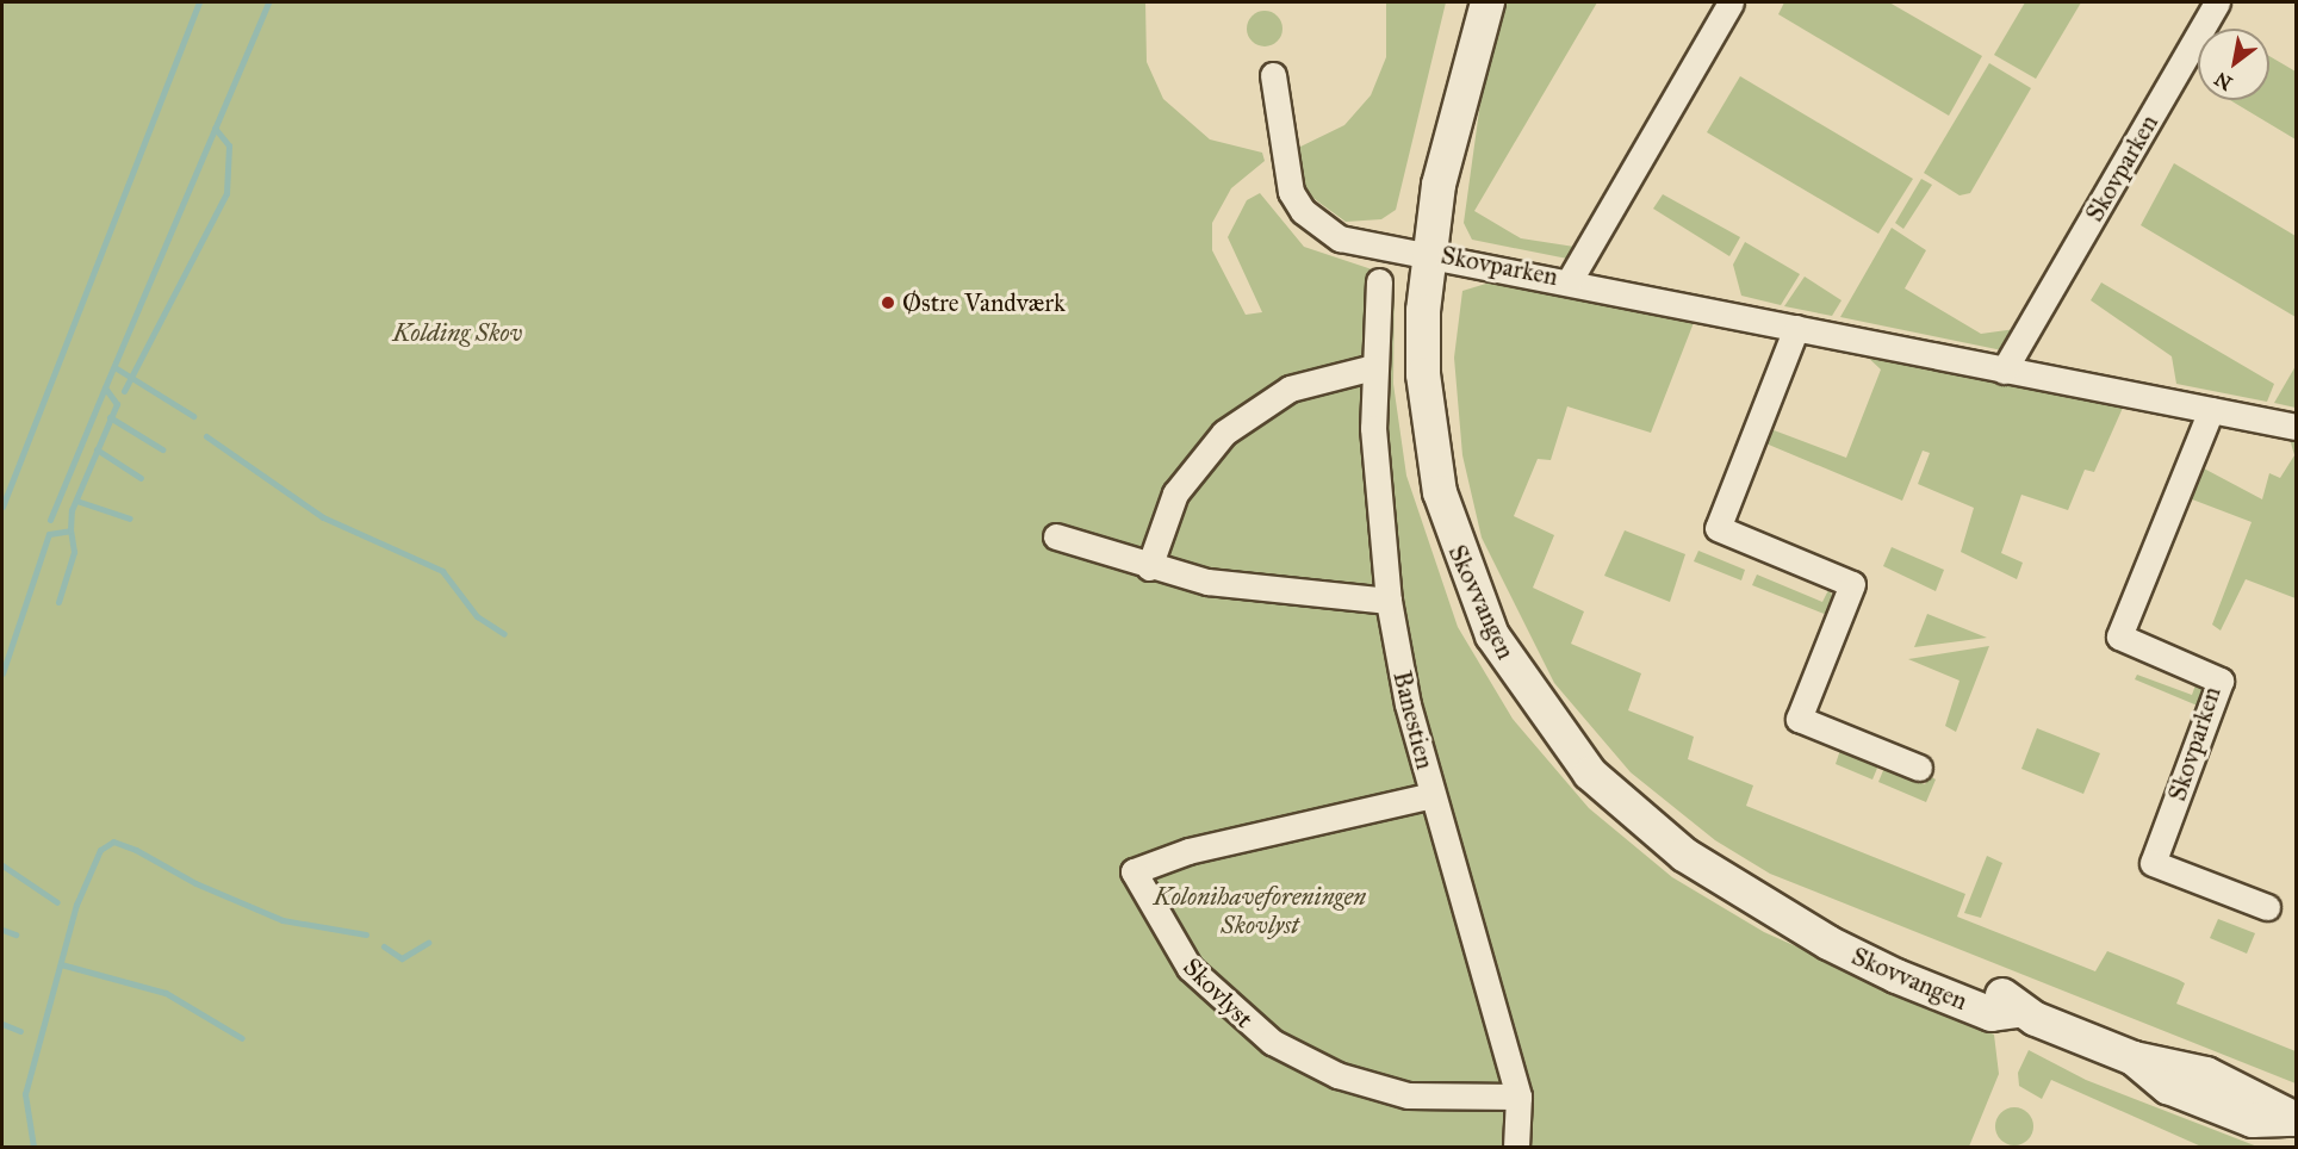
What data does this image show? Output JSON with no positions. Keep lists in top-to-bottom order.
{
  "streets": {
    "street": [
      "Skovparken",
      "Skovvangen",
      "Banestien",
      "Skovlyst"
    ]
  },
  "crossings": [
    ["Skovparken", "Skovvangen"],
    ["Banestien", "Skovlyst"]
  ],
  "parks": ["Kolding Skov", "Kolonihaveforeningen Skovlyst"],
  "places": ["Østre Vandværk"],
  "north": "bottom left"
}
